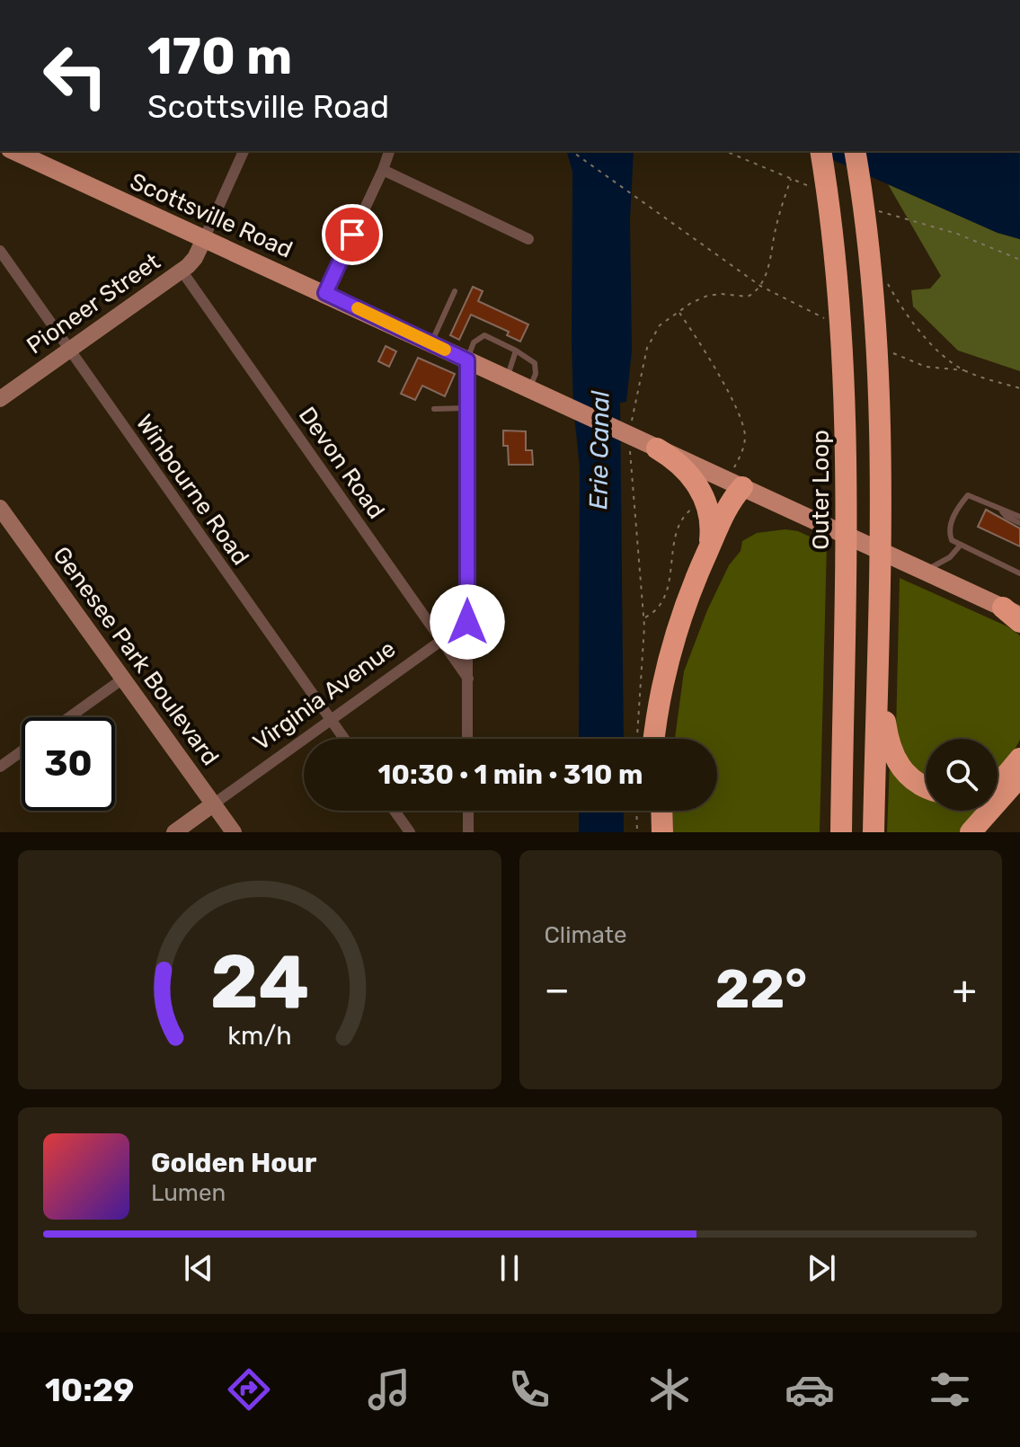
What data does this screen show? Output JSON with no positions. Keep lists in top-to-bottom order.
{
  "streets": {
    "highway": ["Outer Loop"],
    "main road": ["Scottsville Road"],
    "street": [
      "Pioneer Street",
      "Devon Road",
      "Winbourne Road",
      "Genesee Park Boulevard",
      "Virginia Avenue"
    ]
  },
  "crossings": [
    ["Scottsville Road", "Pioneer Street"],
    ["Pioneer Street", "Devon Road"],
    ["Pioneer Street", "Winbourne Road"],
    ["Devon Road", "Virginia Avenue"],
    ["Winbourne Road", "Virginia Avenue"],
    ["Genesee Park Boulevard", "Virginia Avenue"]
  ],
  "water": ["Erie Canal"],
  "page": {
    "turn": ["170 m", "Scottsville Road"],
    "limit": "30",
    "trip": "10:30 · 1 min · 310 m",
    "tile": "Climate",
    "heat": ["−", "22°", "+"],
    "song": ["Golden Hour", "Lumen"],
    "tabs": "10:29",
    "gauge": ["24", "km/h"]
  }
}
